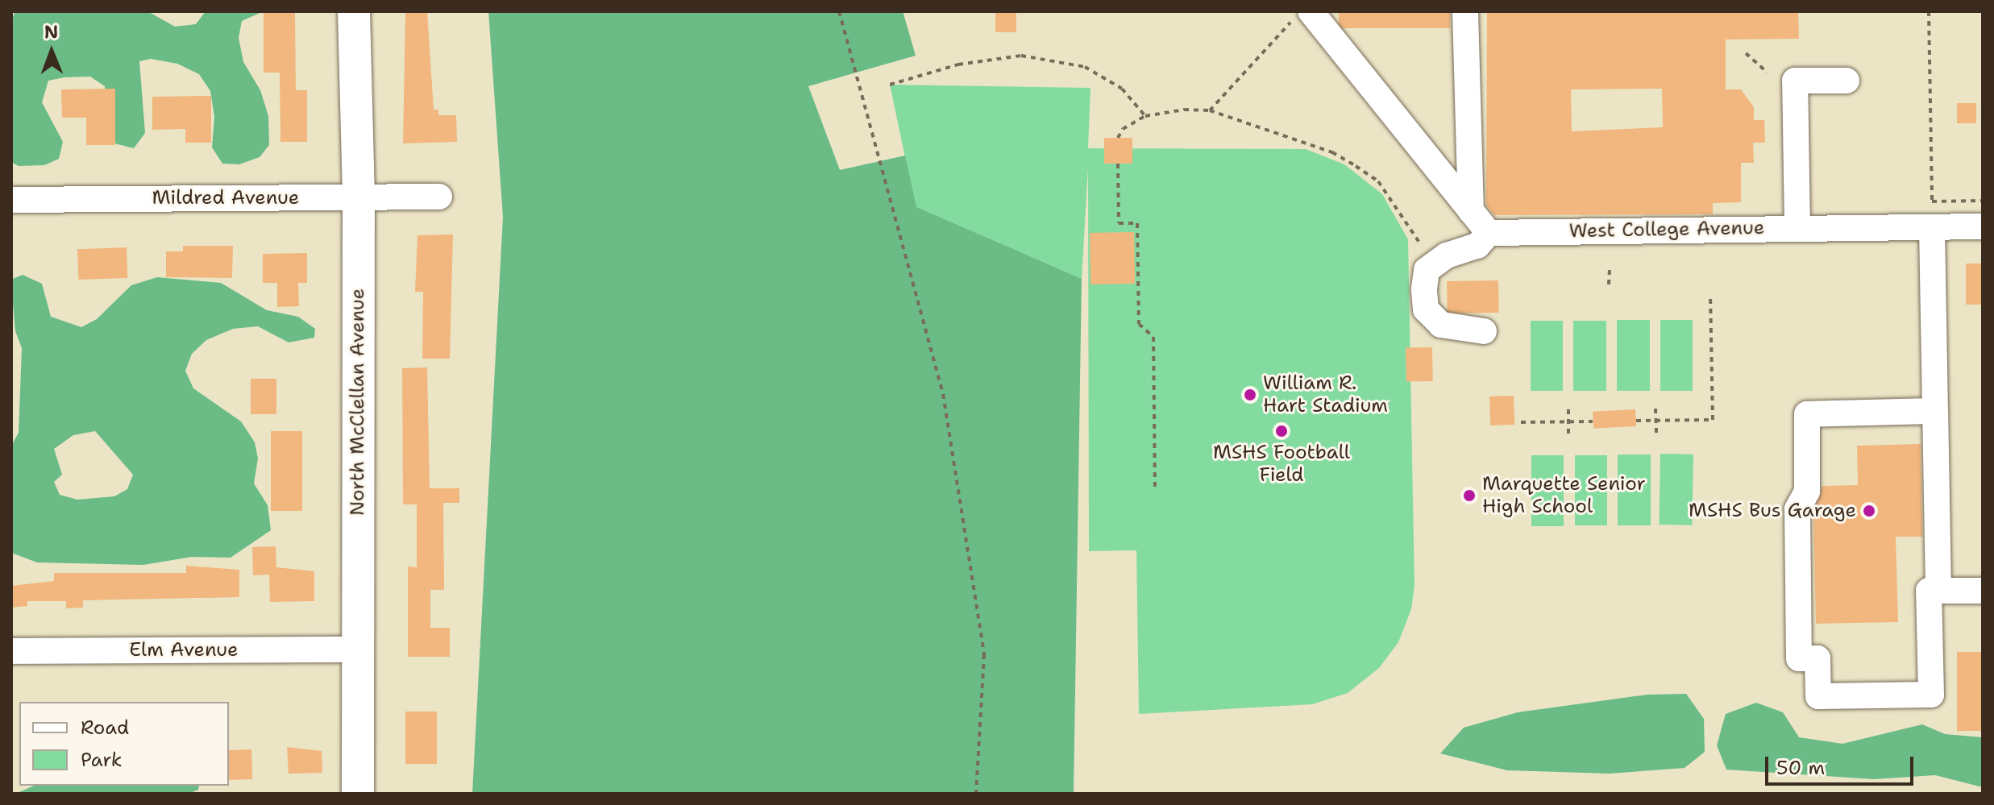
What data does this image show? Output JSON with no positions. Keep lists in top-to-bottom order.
{
  "streets": {
    "main road": ["North McClellan Avenue"],
    "street": ["Mildred Avenue", "West College Avenue", "Elm Avenue"]
  },
  "crossings": [
    ["Mildred Avenue", "North McClellan Avenue"],
    ["North McClellan Avenue", "Elm Avenue"]
  ],
  "places": [
    "William R. Hart Stadium",
    "MSHS Football Field",
    "Marquette Senior High School",
    "MSHS Bus Garage"
  ],
  "legend": ["Road", "Park"],
  "scale_bar": "50 m",
  "north": "top"
}
